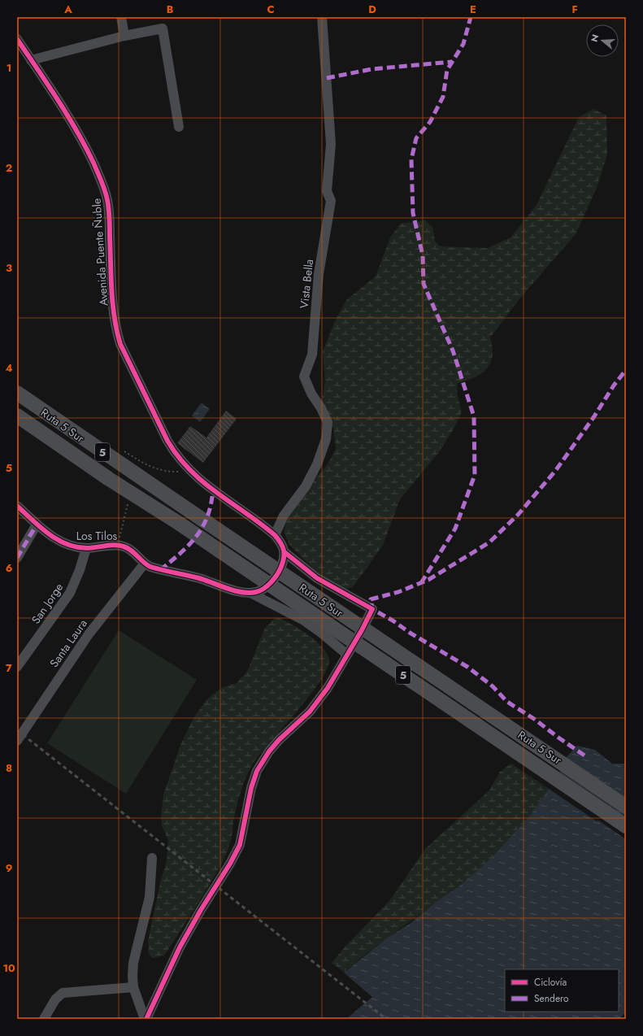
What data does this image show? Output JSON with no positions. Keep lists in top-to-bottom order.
{
  "streets": {
    "highway": ["Ruta 5 Sur", "5"],
    "street": [
      "Avenida Puente Ñuble",
      "Vista Bella",
      "Los Tilos",
      "San Jorge",
      "Santa Laura"
    ]
  },
  "crossings": [
    ["Avenida Puente Ñuble", "Vista Bella"],
    ["Los Tilos", "San Jorge"],
    ["Los Tilos", "Santa Laura"]
  ],
  "legend": ["Ciclovía", "Sendero"],
  "north": "left",
  "grid": {
    "columns": [
      "A",
      "B",
      "C",
      "D",
      "E",
      "F"
    ],
    "rows": [
      "1",
      "2",
      "3",
      "4",
      "5",
      "6",
      "7",
      "8",
      "9",
      "10"
    ]
  }
}
